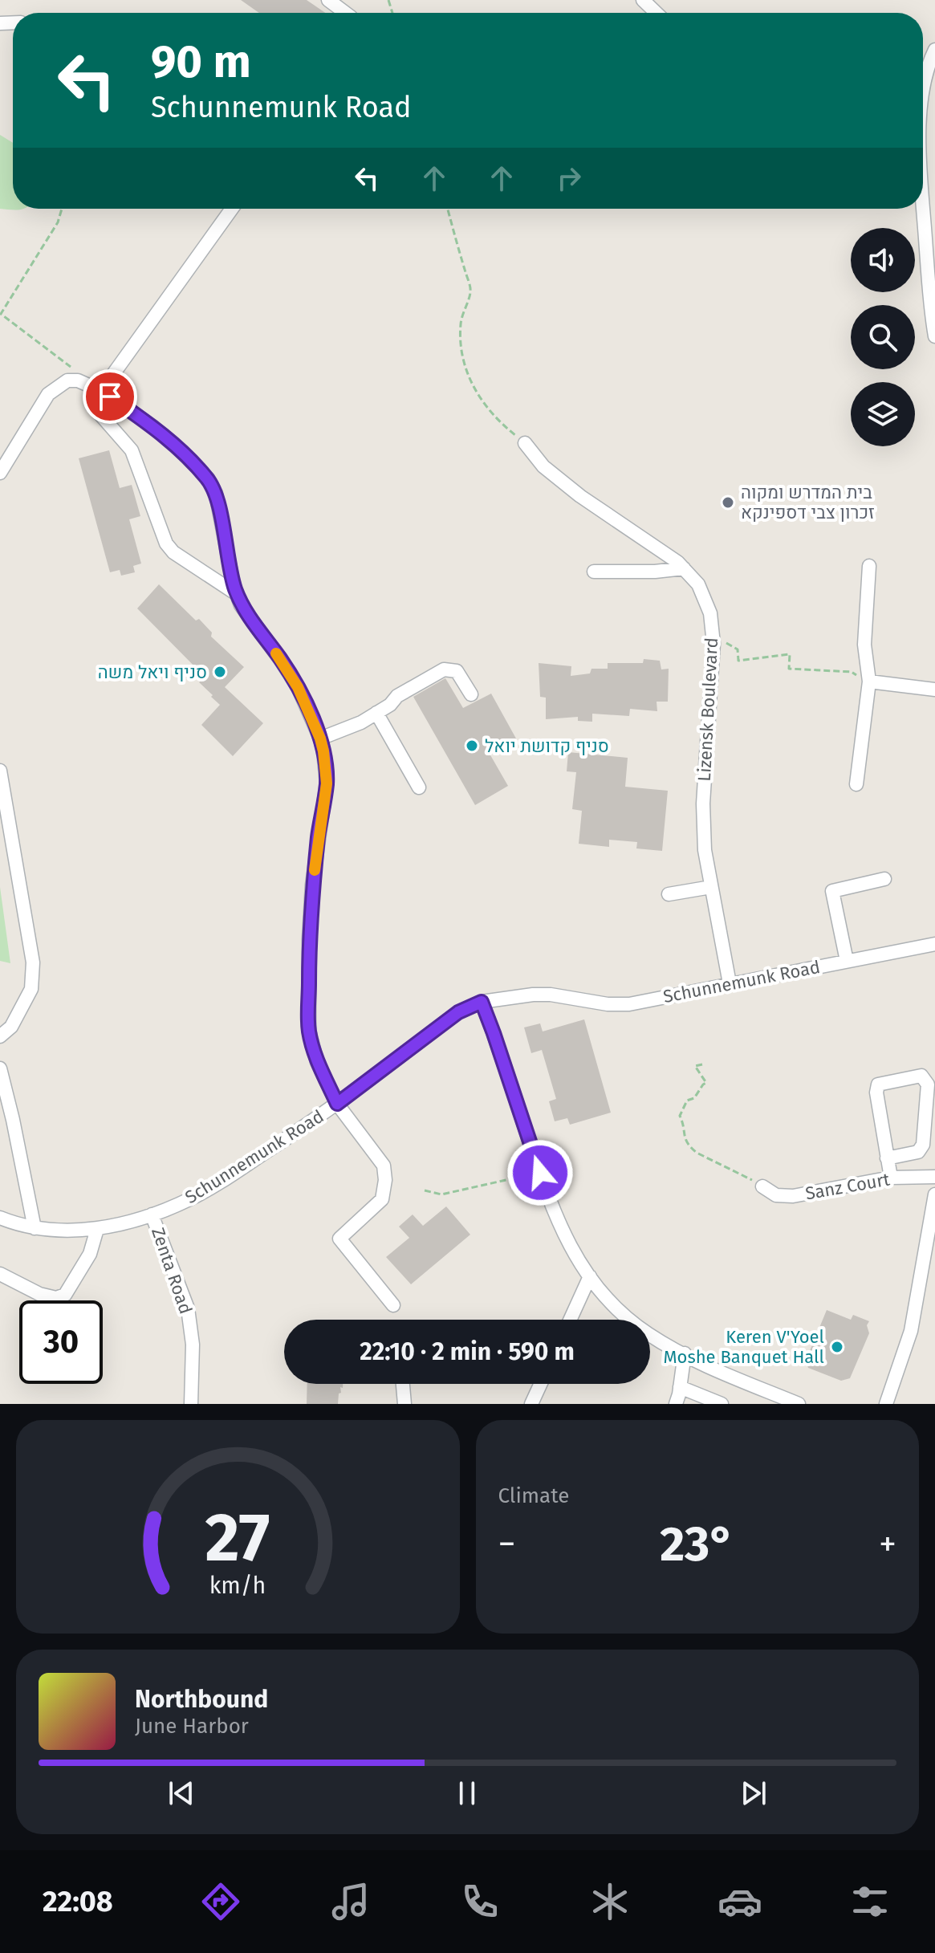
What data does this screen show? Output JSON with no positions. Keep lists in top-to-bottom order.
{
  "streets": {
    "street": [
      "Lizensk Boulevard",
      "Schunnemunk Road",
      "Sanz Court",
      "Zenta Road"
    ]
  },
  "crossings": [
    ["Lizensk Boulevard", "Schunnemunk Road"],
    ["Schunnemunk Road", "Zenta Road"]
  ],
  "places": [
    "בית המדרש ומקוה זכרון צבי דספינקא",
    "סניף ויאל משה",
    "סניף קדושת יואל",
    "Keren V'Yoel Moshe Banquet Hall"
  ],
  "page": {
    "turn": ["90 m", "Schunnemunk Road"],
    "limit": "30",
    "trip": "22:10 · 2 min · 590 m",
    "tile": "Climate",
    "heat": ["−", "23°", "+"],
    "song": ["Northbound", "June Harbor"],
    "tabs": "22:08",
    "gauge": ["27", "km/h"]
  }
}
